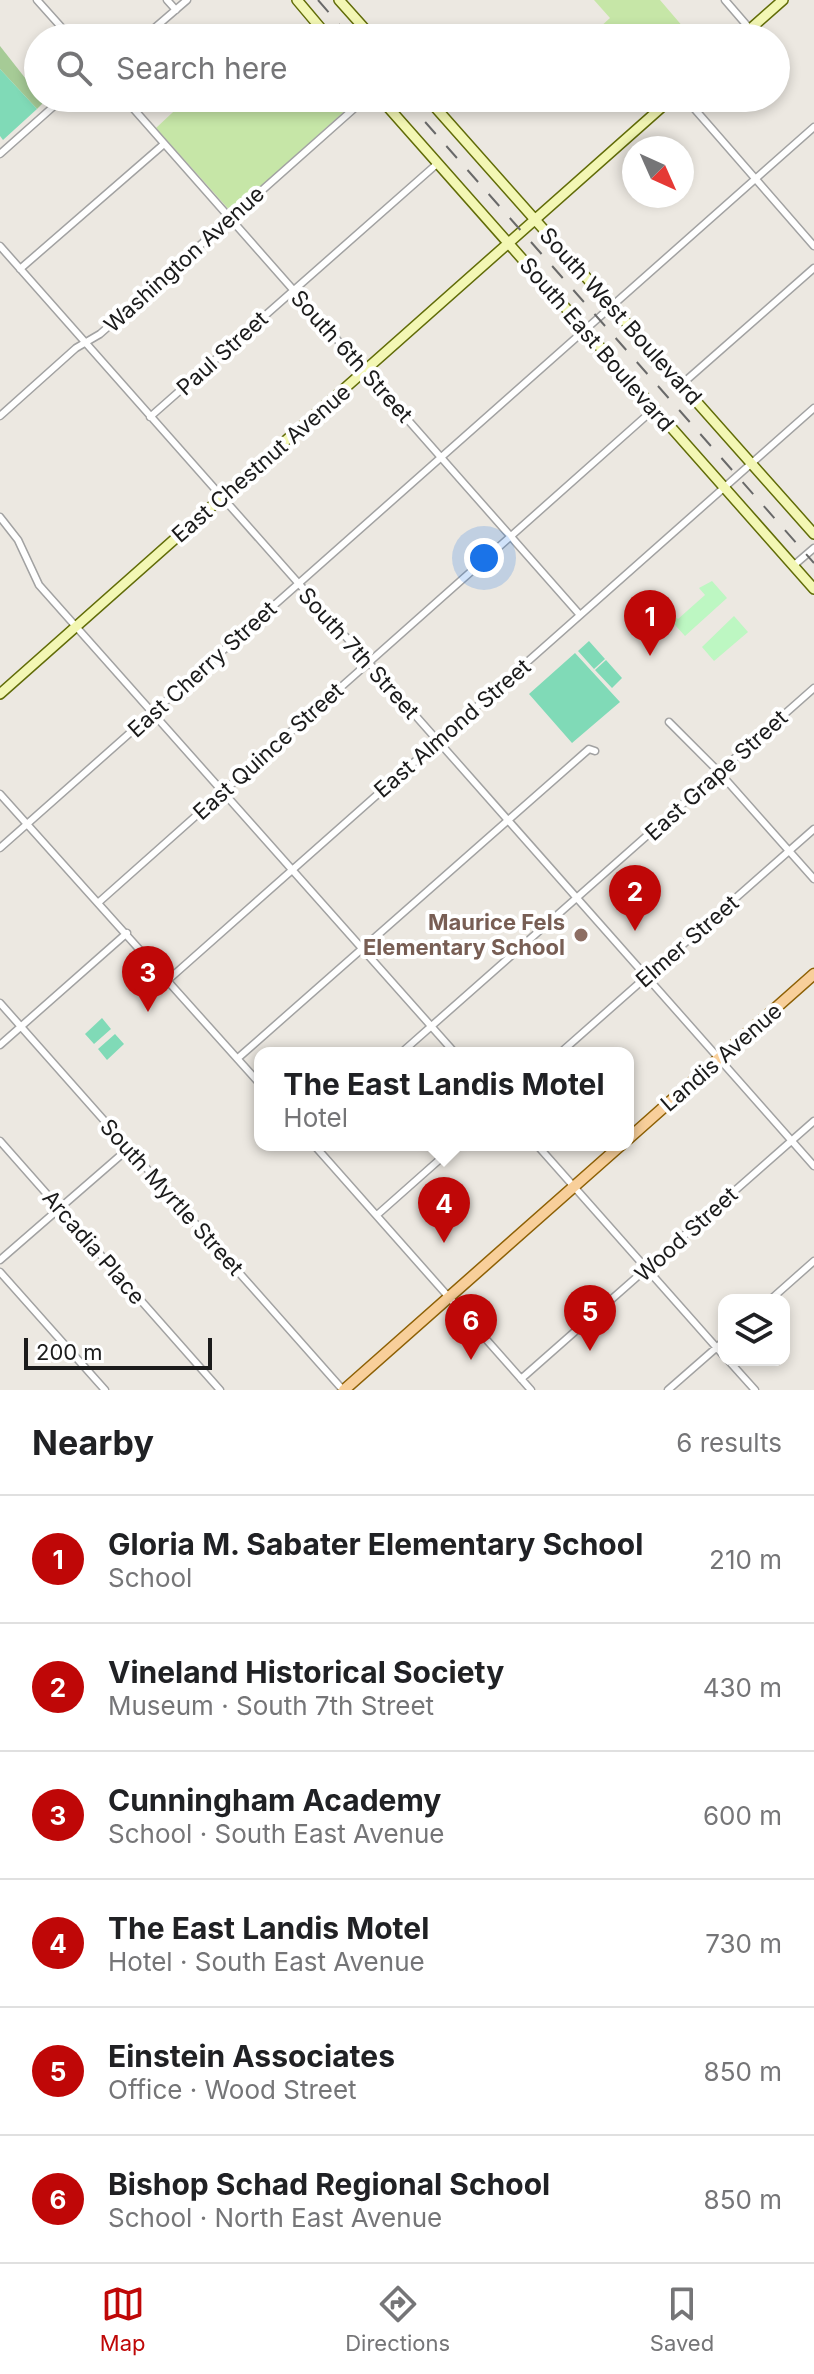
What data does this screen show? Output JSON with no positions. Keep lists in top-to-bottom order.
{
  "streets": {
    "main road": [
      "South West Boulevard",
      "South East Boulevard",
      "East Chestnut Avenue",
      "Landis Avenue"
    ],
    "street": [
      "Washington Avenue",
      "Paul Street",
      "South 6th Street",
      "South 7th Street",
      "East Cherry Street",
      "East Almond Street",
      "East Quince Street",
      "East Grape Street",
      "Elmer Street",
      "South Myrtle Street",
      "Wood Street",
      "Arcadia Place"
    ]
  },
  "crossings": [
    ["Washington Avenue", "South 6th Street"],
    ["Washington Avenue", "South 7th Street"],
    ["South West Boulevard", "East Chestnut Avenue"],
    ["South West Boulevard", "East Cherry Street"],
    ["South West Boulevard", "East Almond Street"],
    ["South East Boulevard", "Paul Street"],
    ["South East Boulevard", "East Chestnut Avenue"],
    ["South East Boulevard", "East Cherry Street"],
    ["South East Boulevard", "East Almond Street"],
    ["South East Boulevard", "East Quince Street"],
    ["Paul Street", "South 6th Street"],
    ["Paul Street", "South 7th Street"],
    ["South 6th Street", "East Chestnut Avenue"],
    ["South 6th Street", "East Cherry Street"],
    ["South 6th Street", "East Almond Street"],
    ["South 6th Street", "East Quince Street"],
    ["East Chestnut Avenue", "South 7th Street"],
    ["South 7th Street", "East Cherry Street"],
    ["South 7th Street", "East Almond Street"],
    ["South 7th Street", "East Quince Street"],
    ["South 7th Street", "East Grape Street"],
    ["South 7th Street", "Elmer Street"],
    ["South 7th Street", "Landis Avenue"],
    ["South 7th Street", "Wood Street"]
  ],
  "places": ["Maurice Fels Elementary School"],
  "scale_bar": "200 m",
  "north": "bottom right",
  "page": {
    "search": "Search here",
    "pins": [
      "1",
      "2",
      "3",
      "4",
      "5",
      "6"
    ],
    "popup": ["The East Landis Motel", "Hotel"],
    "scale": "200 m",
    "heading": ["Nearby", "6 results"],
    "list": [
      {
        "mark": "1",
        "name": "Gloria M. Sabater Elementary School",
        "note": "School",
        "value": "210 m"
      },
      {
        "mark": "2",
        "name": "Vineland Historical Society",
        "note": "Museum · South 7th Street",
        "value": "430 m"
      },
      {
        "mark": "3",
        "name": "Cunningham Academy",
        "note": "School · South East Avenue",
        "value": "600 m"
      },
      {
        "mark": "4",
        "name": "The East Landis Motel",
        "note": "Hotel · South East Avenue",
        "value": "730 m"
      },
      {
        "mark": "5",
        "name": "Einstein Associates",
        "note": "Office · Wood Street",
        "value": "850 m"
      },
      {
        "mark": "6",
        "name": "Bishop Schad Regional School",
        "note": "School · North East Avenue",
        "value": "850 m"
      }
    ],
    "nav": ["Map", "Directions", "Saved"]
  }
}
